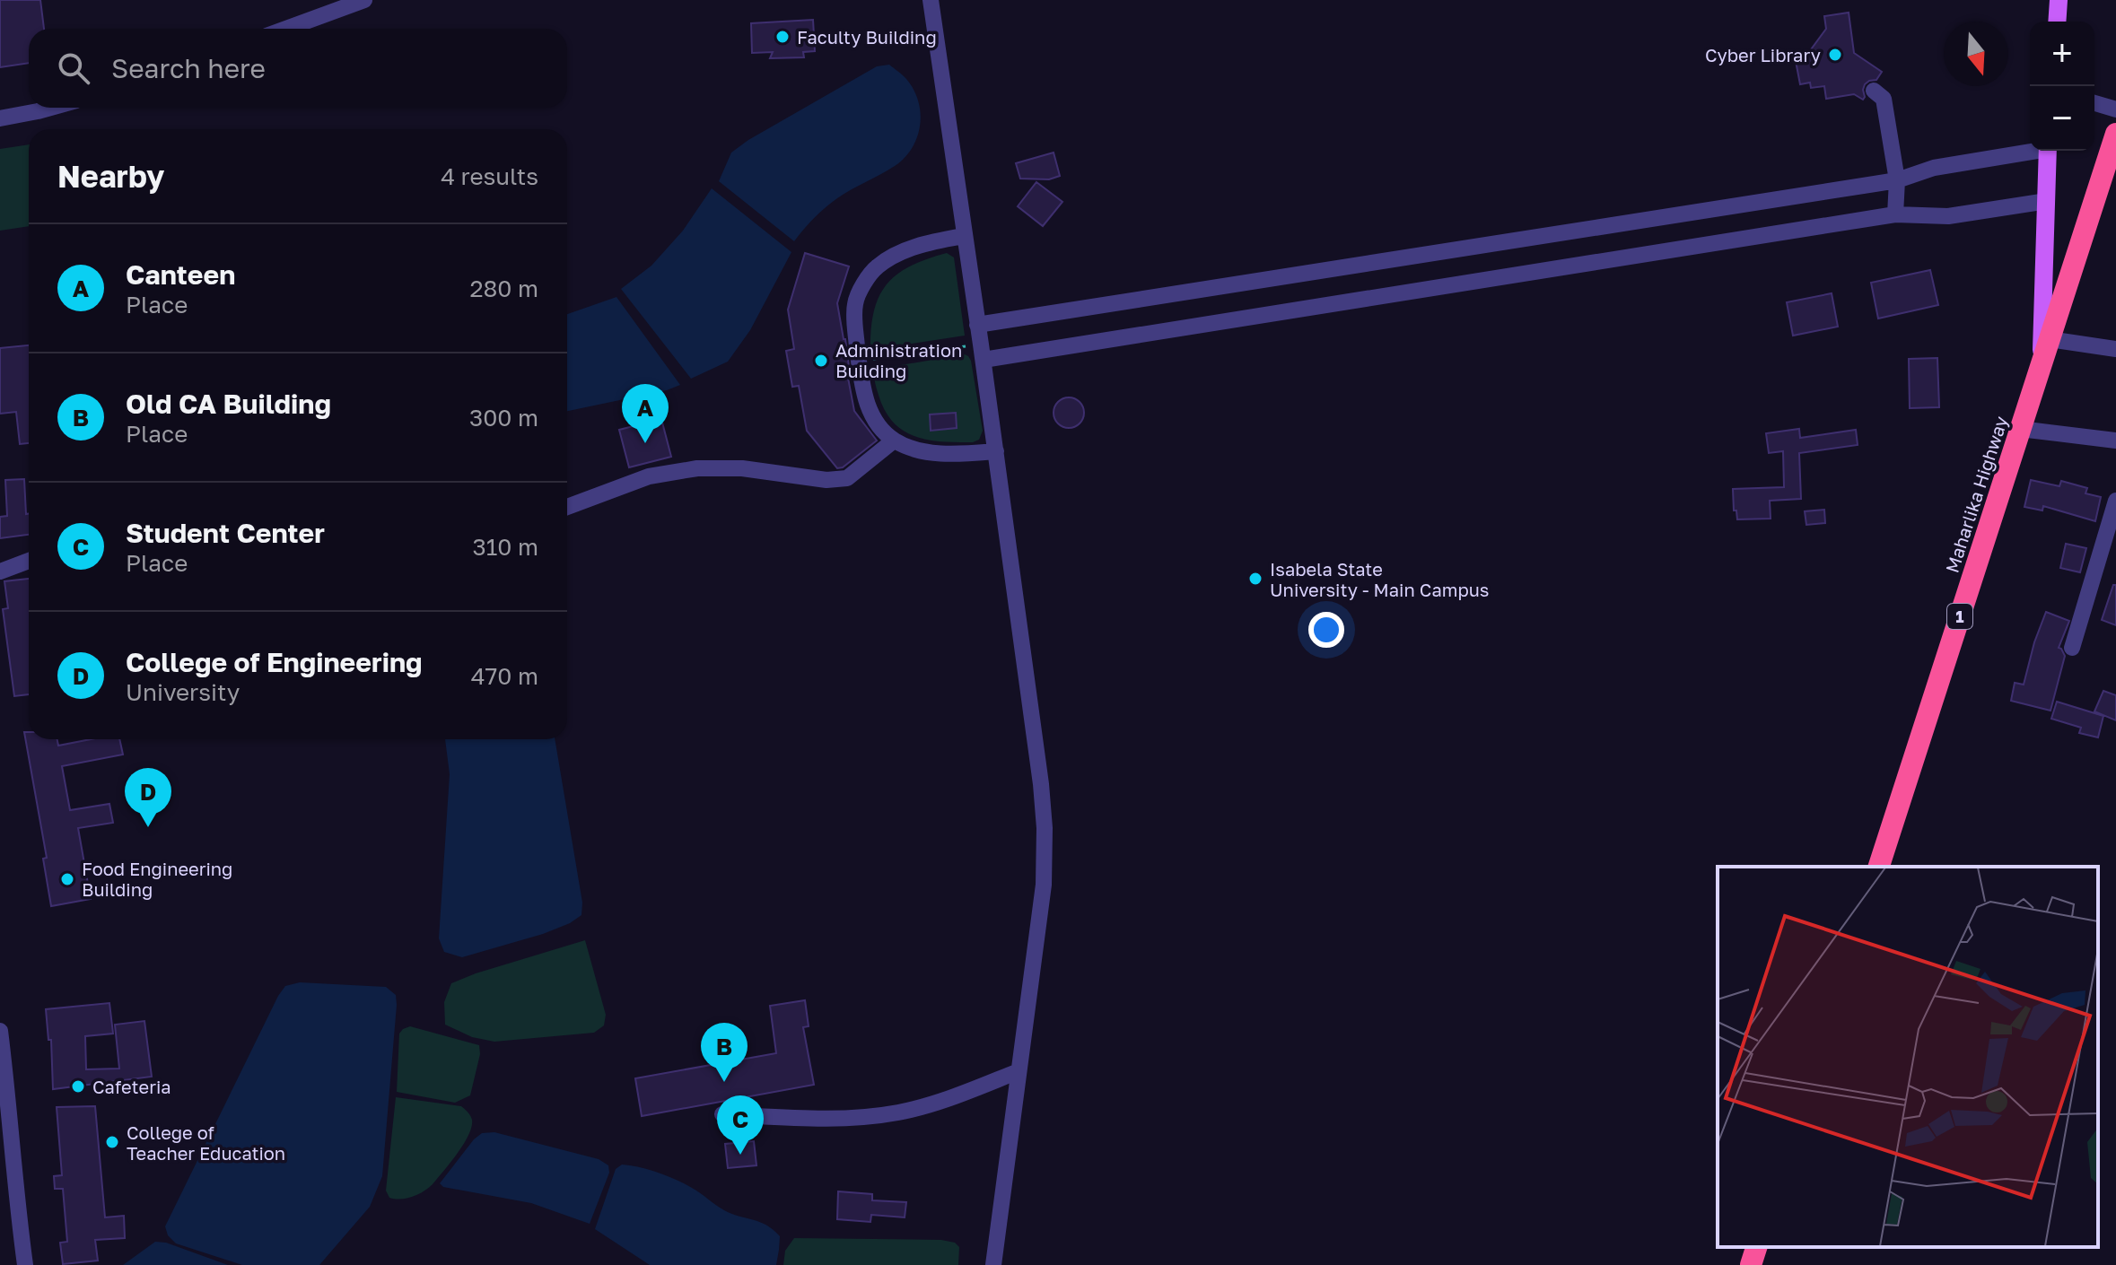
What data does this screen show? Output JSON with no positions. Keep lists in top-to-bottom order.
{
  "streets": {
    "highway": ["Maharlika Highway", "1"]
  },
  "places": [
    "Faculty Building",
    "Cyber Library",
    "Administration Building",
    "Isabela State University - Main Campus",
    "Food Engineering Building",
    "Cafeteria",
    "College of Teacher Education"
  ],
  "north": "bottom",
  "page": {
    "map_buttons": ["+", "−"],
    "search": "Search here",
    "heading": ["Nearby", "4 results"],
    "list": [
      {
        "mark": "A",
        "name": "Canteen",
        "note": "Place",
        "value": "280 m"
      },
      {
        "mark": "B",
        "name": "Old CA Building",
        "note": "Place",
        "value": "300 m"
      },
      {
        "mark": "C",
        "name": "Student Center",
        "note": "Place",
        "value": "310 m"
      },
      {
        "mark": "D",
        "name": "College of Engineering",
        "note": "University",
        "value": "470 m"
      }
    ],
    "pins": [
      "A",
      "D",
      "B",
      "C"
    ]
  }
}
